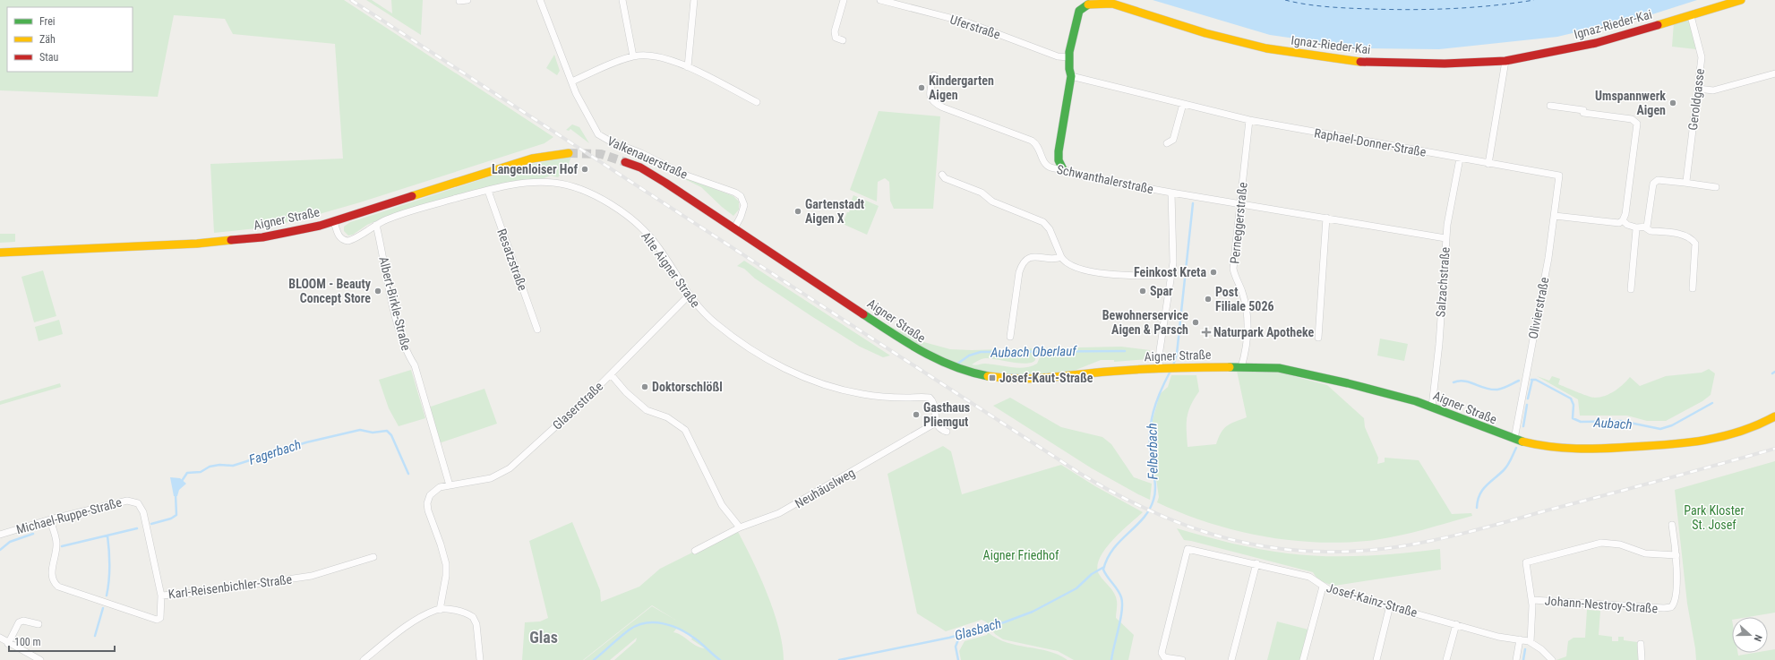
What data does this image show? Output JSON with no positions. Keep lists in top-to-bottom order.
{
  "streets": {
    "main road": ["Ignaz-Rieder-Kai", "Aigner Straße"],
    "street": [
      "Uferstraße",
      "Geroldgasse",
      "Raphael-Donner-Straße",
      "Valkenauerstraße",
      "Schwanthalerstraße",
      "Perneggerstraße",
      "Resatzstraße",
      "Alte Aigner Straße",
      "Salzachstraße",
      "Albert-Birkle-Straße",
      "Olivierstraße",
      "Glaserstraße",
      "Neuhäuslweg",
      "Michael-Ruppe-Straße",
      "Karl-Reisenbichler-Straße",
      "Josef-Kainz-Straße",
      "Johann-Nestroy-Straße"
    ]
  },
  "crossings": [
    ["Ignaz-Rieder-Kai", "Uferstraße"],
    ["Ignaz-Rieder-Kai", "Geroldgasse"],
    ["Ignaz-Rieder-Kai", "Raphael-Donner-Straße"],
    ["Ignaz-Rieder-Kai", "Schwanthalerstraße"],
    ["Raphael-Donner-Straße", "Perneggerstraße"],
    ["Raphael-Donner-Straße", "Salzachstraße"],
    ["Raphael-Donner-Straße", "Olivierstraße"],
    ["Valkenauerstraße", "Aigner Straße"],
    ["Schwanthalerstraße", "Perneggerstraße"],
    ["Schwanthalerstraße", "Salzachstraße"],
    ["Aigner Straße", "Perneggerstraße"],
    ["Aigner Straße", "Alte Aigner Straße"],
    ["Aigner Straße", "Salzachstraße"],
    ["Aigner Straße", "Olivierstraße"],
    ["Resatzstraße", "Alte Aigner Straße"],
    ["Alte Aigner Straße", "Albert-Birkle-Straße"],
    ["Alte Aigner Straße", "Glaserstraße"],
    ["Alte Aigner Straße", "Neuhäuslweg"],
    ["Albert-Birkle-Straße", "Glaserstraße"],
    ["Michael-Ruppe-Straße", "Karl-Reisenbichler-Straße"]
  ],
  "districts": ["Glas"],
  "water": [
    "Aubach Oberlauf",
    "Aubach",
    "Felberbach",
    "Fagerbach",
    "Glasbach"
  ],
  "parks": ["Park Kloster St. Josef", "Aigner Friedhof"],
  "places": {
    "other": [
      "Kindergarten Aigen",
      "Umspannwerk Aigen",
      "Langenloiser Hof",
      "Gartenstadt Aigen X",
      "Feinkost Kreta",
      "BLOOM - Beauty Concept Store",
      "Spar",
      "Post Filiale 5026",
      "Bewohnerservice Aigen & Parsch",
      "Doktorschlößl",
      "Gasthaus Pliemgut"
    ],
    "health": ["Naturpark Apotheke"],
    "transit": ["Josef-Kaut-Straße"]
  },
  "legend": ["Frei", "Zäh", "Stau"],
  "scale_bar": "100 m",
  "north": "right"
}
